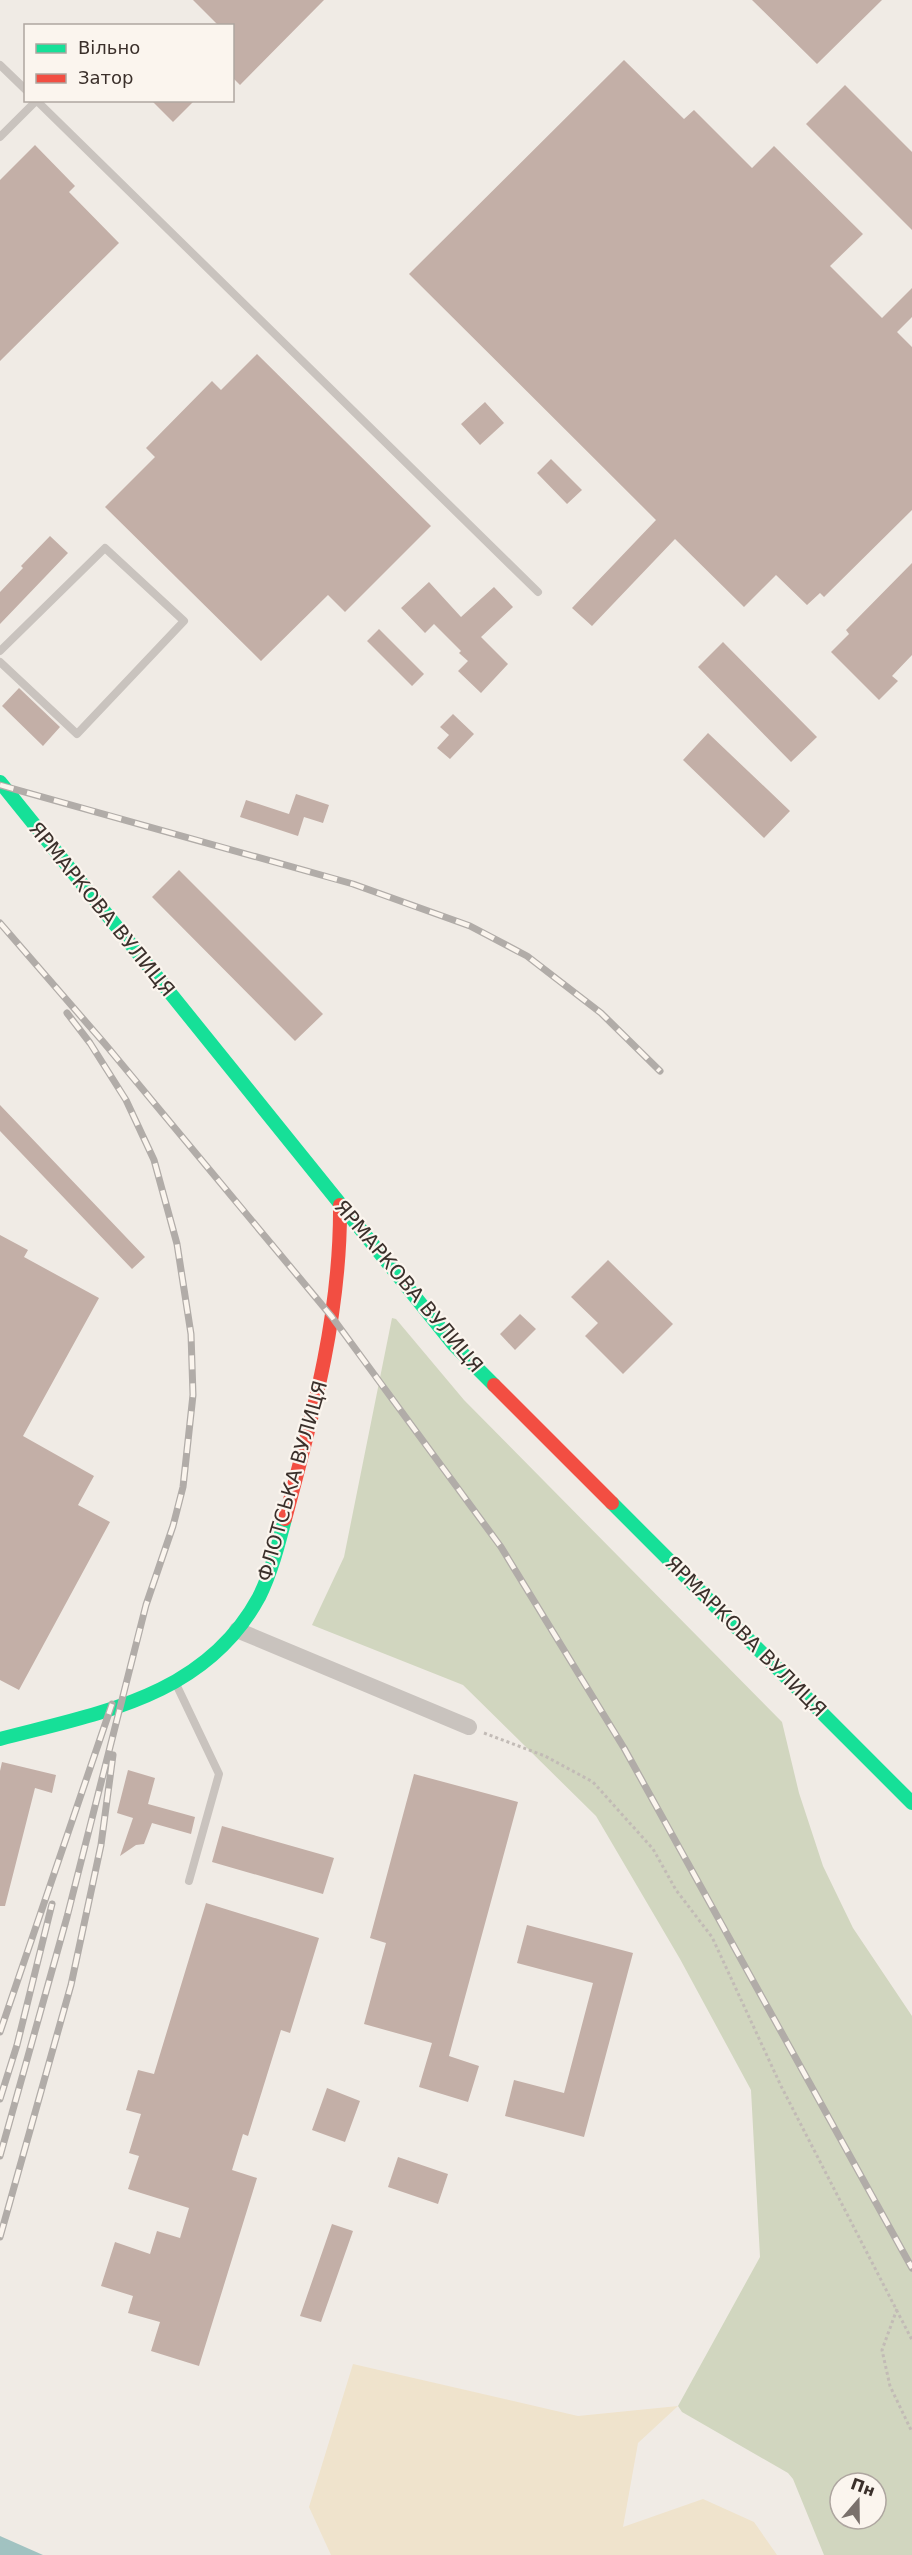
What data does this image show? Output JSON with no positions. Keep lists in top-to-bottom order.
{
  "streets": {
    "street": ["ЯРМАРКОВА ВУЛИЦЯ", "ФЛОТСЬКА ВУЛИЦЯ"]
  },
  "crossings": [
    ["ЯРМАРКОВА ВУЛИЦЯ", "ФЛОТСЬКА ВУЛИЦЯ"]
  ],
  "legend": ["Вільно", "Затор"],
  "north": "top"
}
